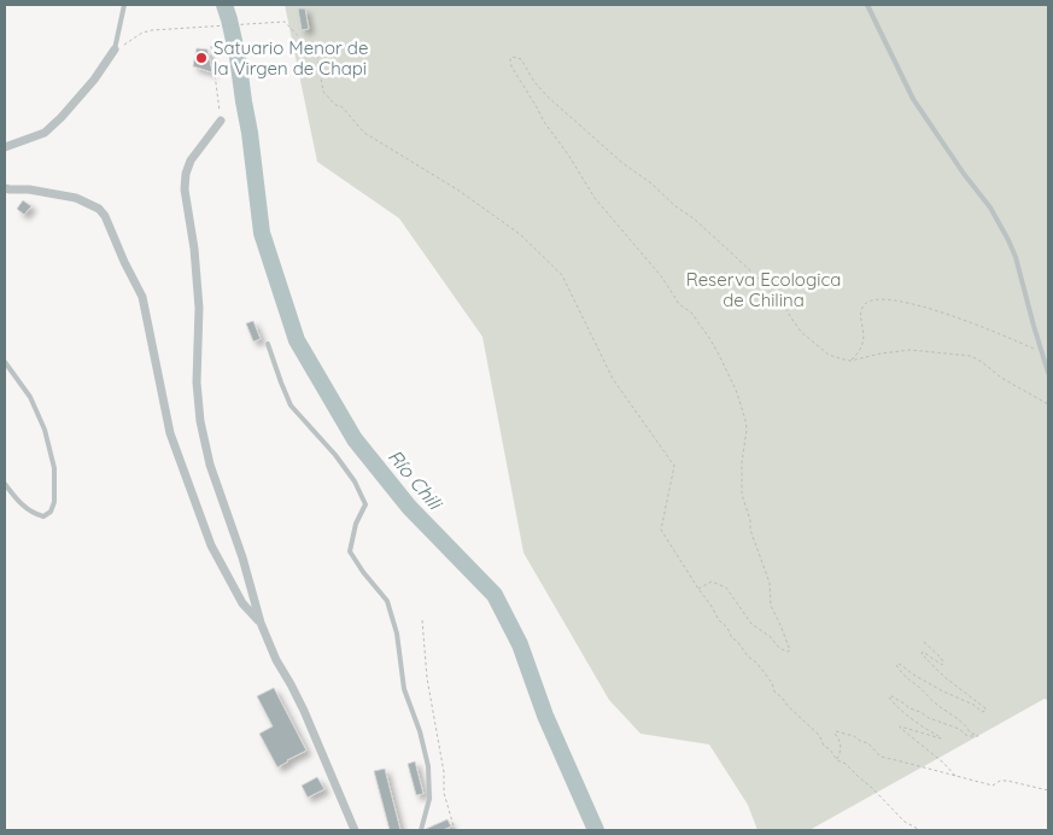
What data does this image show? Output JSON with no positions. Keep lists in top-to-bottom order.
{
  "water": ["Río Chili"],
  "parks": ["Reserva Ecologica de Chilina"],
  "places": ["Satuario Menor de la Virgen de Chapi"]
}
